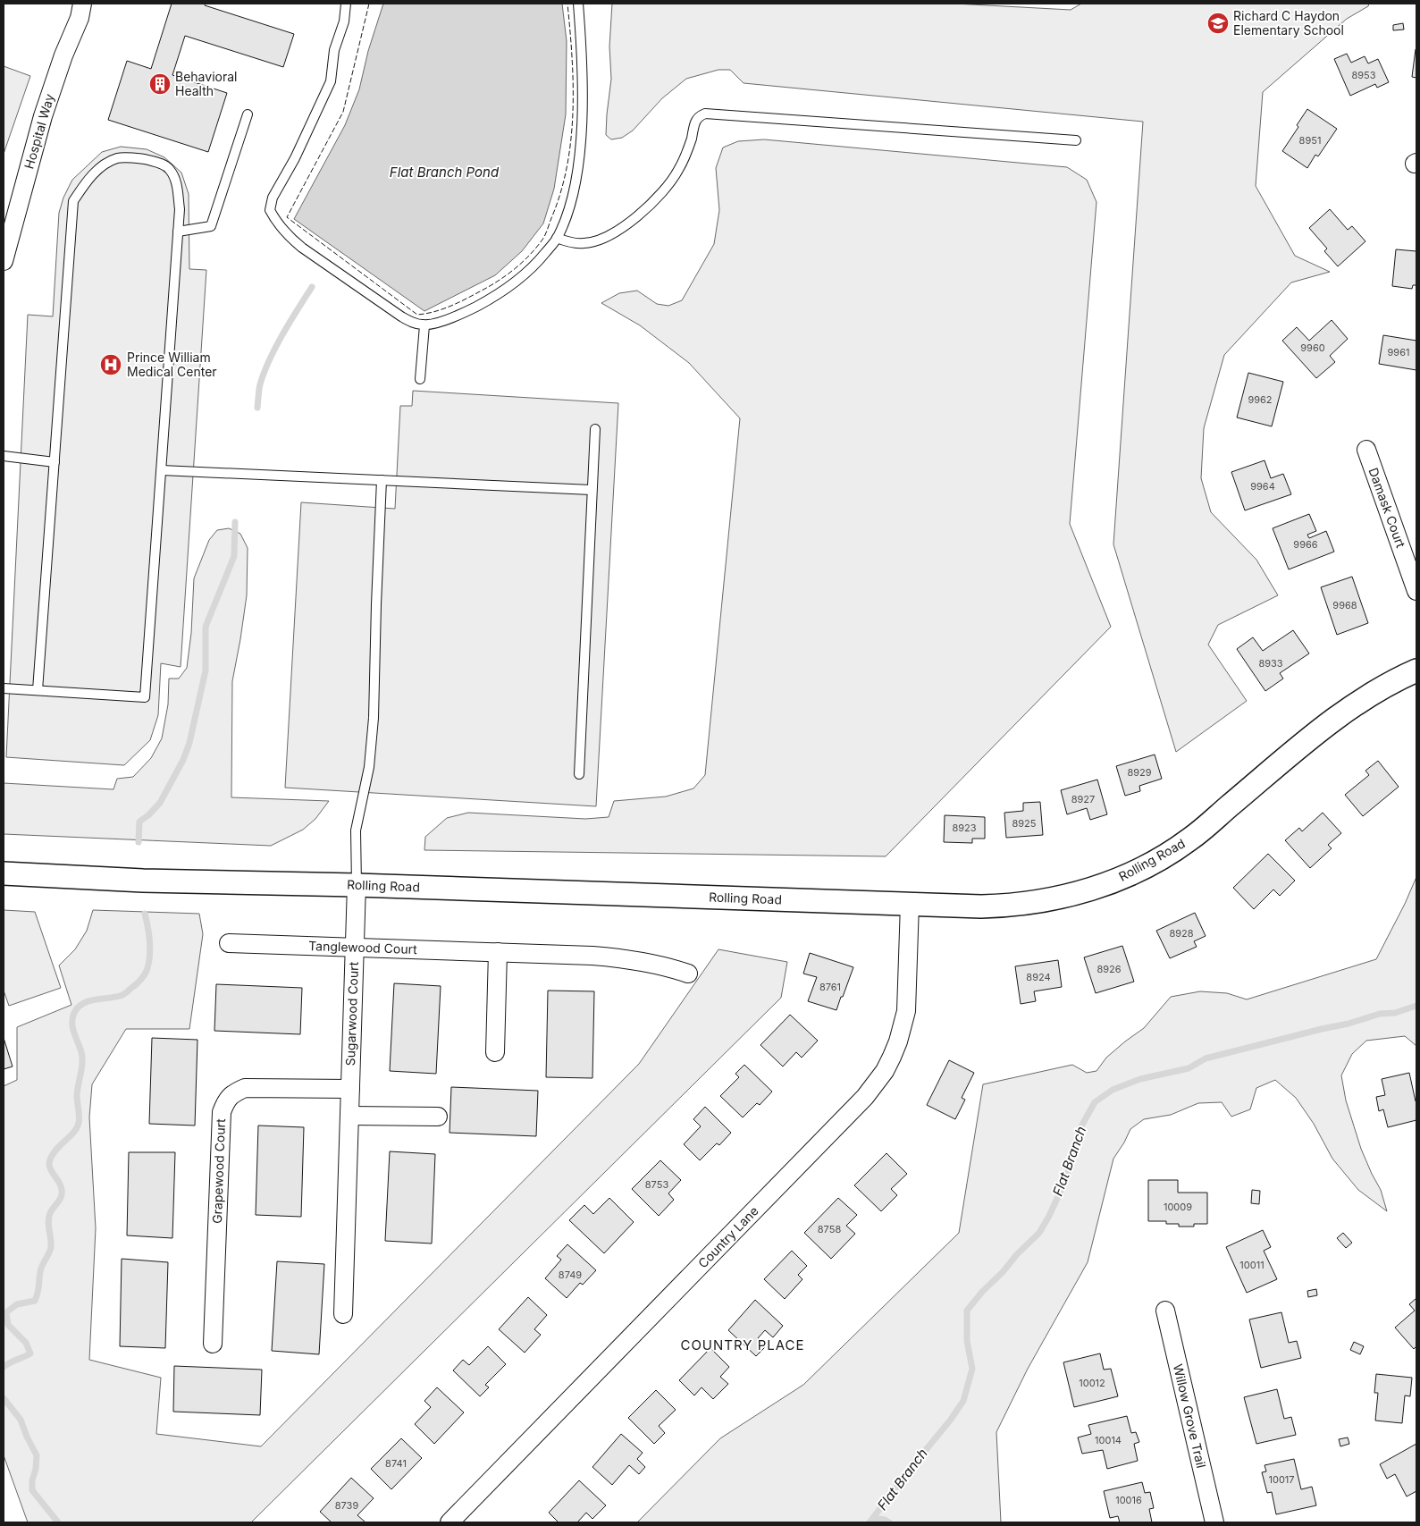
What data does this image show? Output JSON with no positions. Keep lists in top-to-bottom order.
{
  "streets": {
    "street": [
      "Hospital Way",
      "Damask Court",
      "Rolling Road",
      "Tanglewood Court",
      "Sugarwood Court",
      "Grapewood Court",
      "Country Lane",
      "Willow Grove Trail"
    ]
  },
  "crossings": [
    ["Rolling Road", "Sugarwood Court"],
    ["Rolling Road", "Country Lane"],
    ["Tanglewood Court", "Sugarwood Court"],
    ["Sugarwood Court", "Grapewood Court"]
  ],
  "districts": ["COUNTRY PLACE"],
  "water": ["Flat Branch Pond", "Flat Branch"],
  "places": {
    "school or university": ["Richard C Haydon Elementary School"],
    "building": ["Behavioral Health"],
    "hospital": ["Prince William Medical Center"]
  },
  "house_numbers": [
    "8953",
    "8951",
    "9960",
    "9961",
    "9962",
    "9964",
    "9966",
    "9968",
    "8933",
    "8929",
    "8927",
    "8925",
    "8923",
    "8928",
    "8926",
    "8924",
    "8761",
    "8753",
    "10009",
    "8758",
    "10011",
    "8749",
    "10012",
    "10014",
    "8741",
    "10017",
    "10016",
    "8739"
  ]
}
